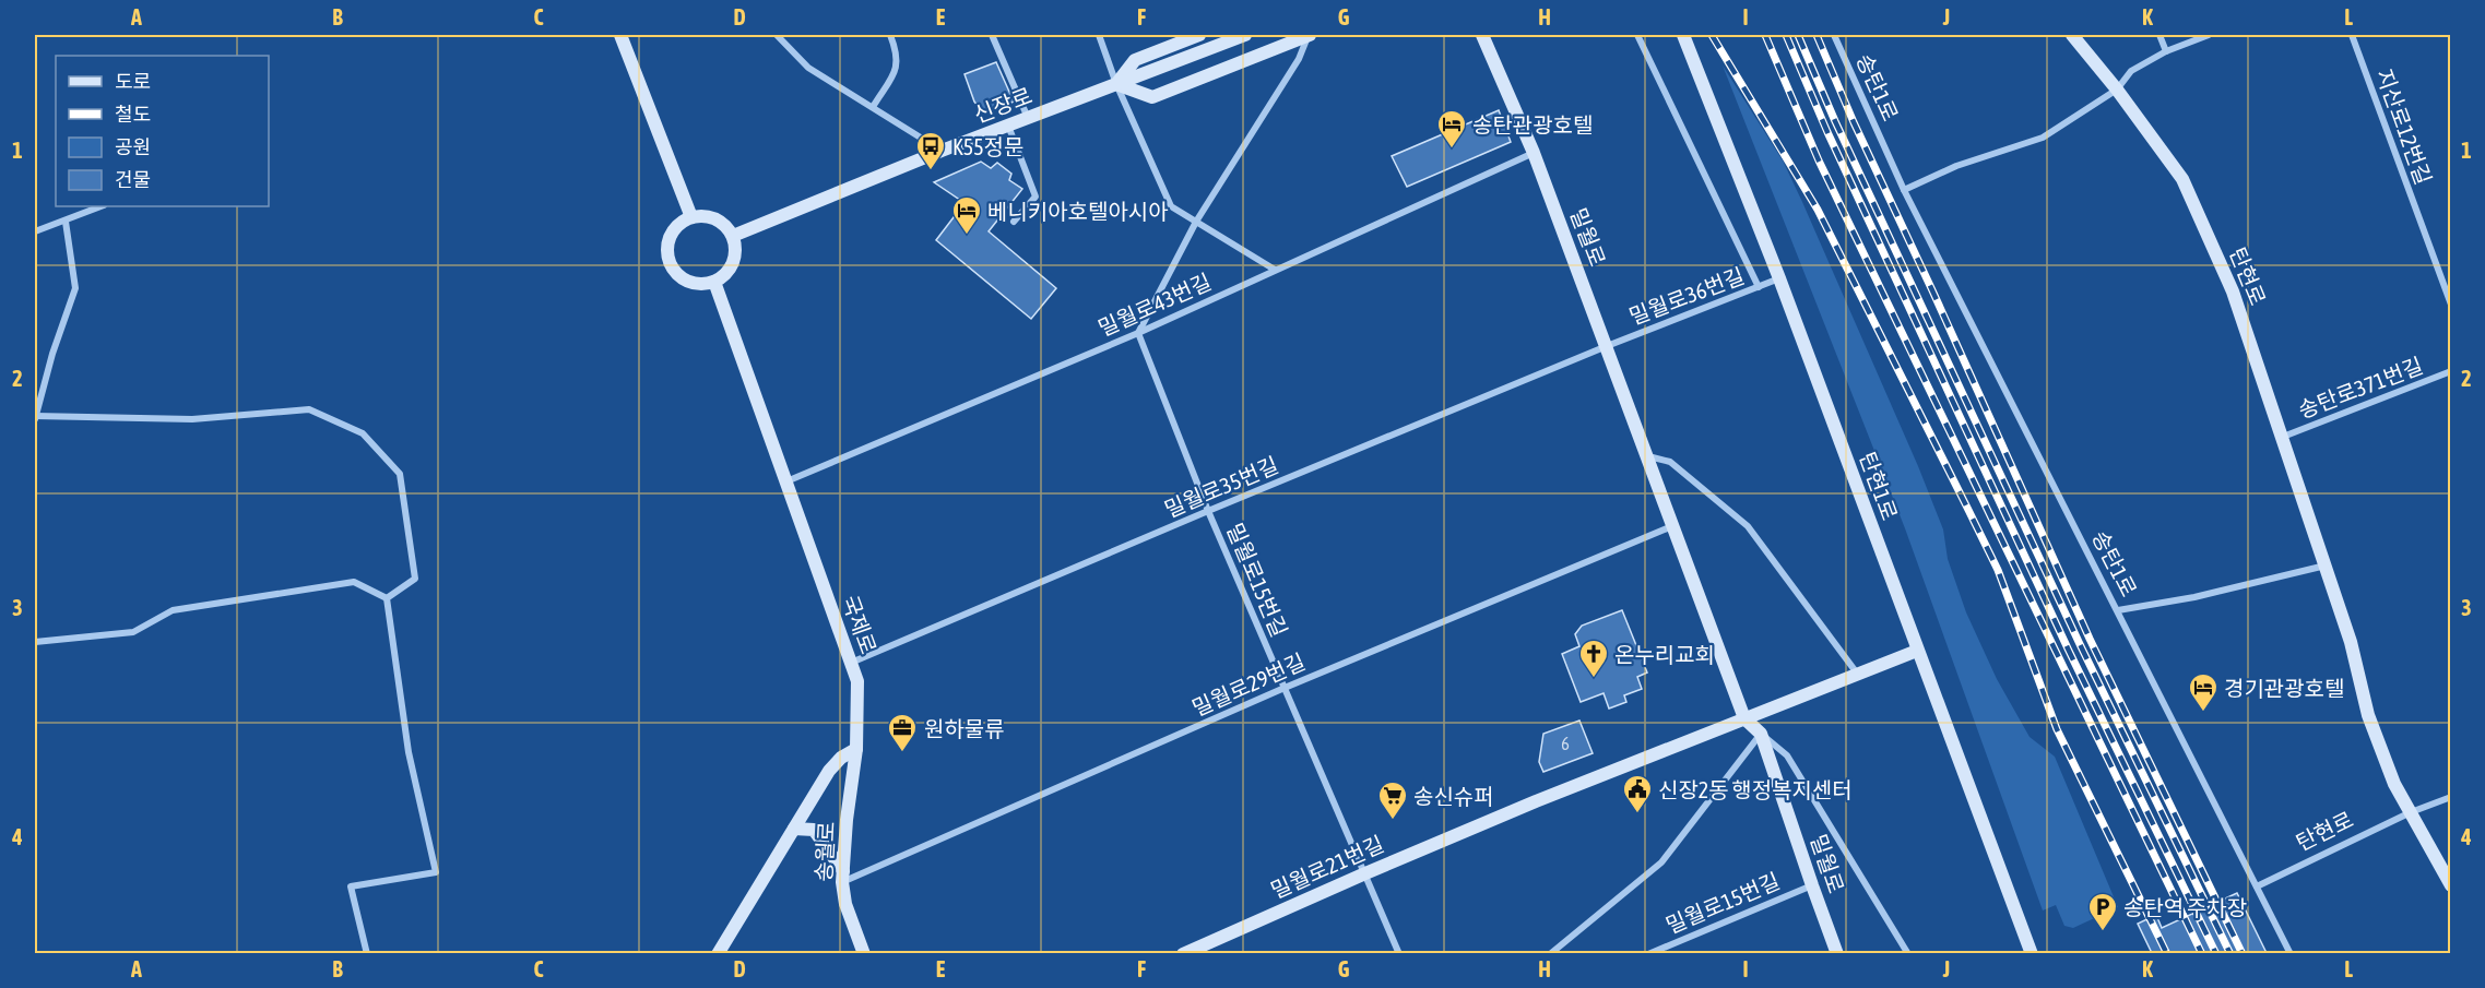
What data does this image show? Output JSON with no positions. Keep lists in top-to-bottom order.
{
  "streets": {
    "street": [
      "송탄1로",
      "신장로",
      "지산로12번길",
      "밀월로",
      "탄현로",
      "밀월로36번길",
      "밀월로43번길",
      "송탄로371번길",
      "탄현1로",
      "밀월로35번길",
      "밀월로15번길",
      "국제로",
      "밀월로29번길",
      "송월로",
      "밀월로21번길"
    ]
  },
  "crossings": [
    ["송탄1로", "탄현로"],
    ["신장로", "국제로"],
    ["밀월로", "밀월로36번길"],
    ["밀월로", "밀월로43번길"],
    ["밀월로", "밀월로35번길"],
    ["밀월로", "밀월로15번길"],
    ["밀월로", "밀월로29번길"],
    ["밀월로", "밀월로21번길"],
    ["탄현로", "송탄로371번길"],
    ["밀월로36번길", "탄현1로"],
    ["밀월로36번길", "밀월로35번길"],
    ["밀월로43번길", "밀월로15번길"],
    ["밀월로43번길", "국제로"],
    ["밀월로35번길", "밀월로15번길"],
    ["밀월로35번길", "국제로"],
    ["밀월로15번길", "밀월로29번길"],
    ["밀월로15번길", "밀월로21번길"],
    ["국제로", "송월로"],
    ["밀월로29번길", "송월로"]
  ],
  "places": {
    "hotel": ["송탄관광호텔", "베니키아호텔아시아", "경기관광호텔"],
    "bus stop": ["K55정문"],
    "church": ["온누리교회"],
    "office": ["원하물류"],
    "public building": ["신장2동 행정복지센터"],
    "supermarket": ["송신슈퍼"],
    "parking": ["송탄역 주차장"]
  },
  "house_numbers": ["6"],
  "legend": [
    "도로",
    "철도",
    "공원",
    "건물"
  ],
  "grid": {
    "columns": [
      "A",
      "B",
      "C",
      "D",
      "E",
      "F",
      "G",
      "H",
      "I",
      "J",
      "K",
      "L"
    ],
    "rows": [
      "1",
      "2",
      "3",
      "4"
    ]
  }
}
